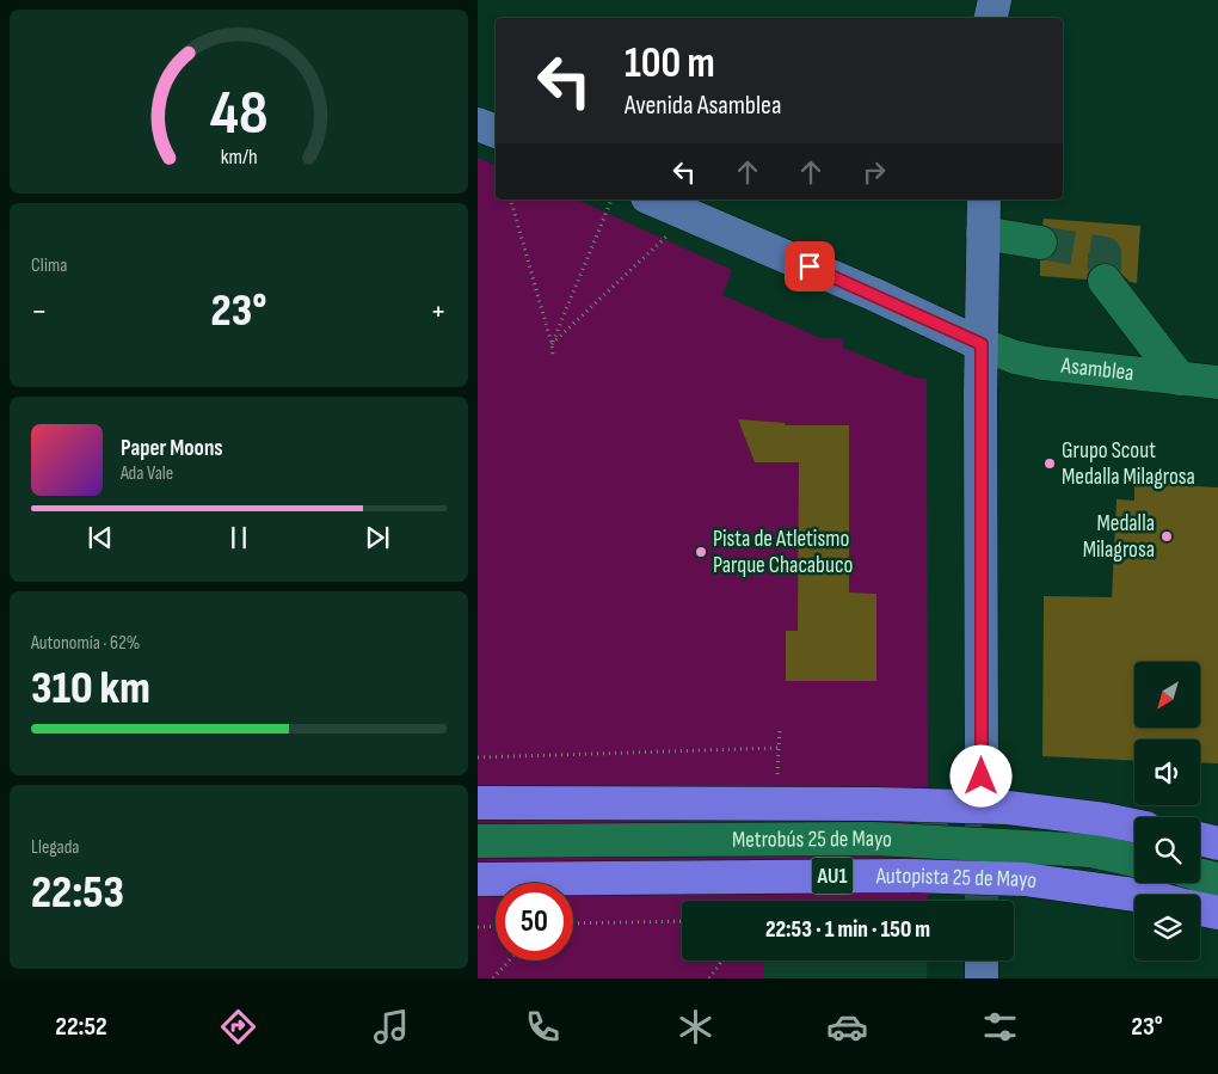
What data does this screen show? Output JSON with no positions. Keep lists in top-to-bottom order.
{
  "streets": {
    "highway": ["AU1", "Autopista 25 de Mayo"],
    "street": ["Asamblea", "Metrobús 25 de Mayo"]
  },
  "places": ["Grupo Scout Medalla Milagrosa", "Medalla Milagrosa", "Pista de Atletismo Parque Chacabuco"],
  "north": "bottom left",
  "page": {
    "turn": ["100 m", "Avenida Asamblea"],
    "tile": [
      "Clima",
      ["Autonomía · 62%", "310 km"],
      ["Llegada", "22:53"]
    ],
    "heat": ["−", "23°", "+"],
    "song": ["Paper Moons", "Ada Vale"],
    "limit": "50",
    "trip": "22:53 · 1 min · 150 m",
    "tabs": ["22:52", "23°"],
    "gauge": ["48", "km/h"]
  }
}
